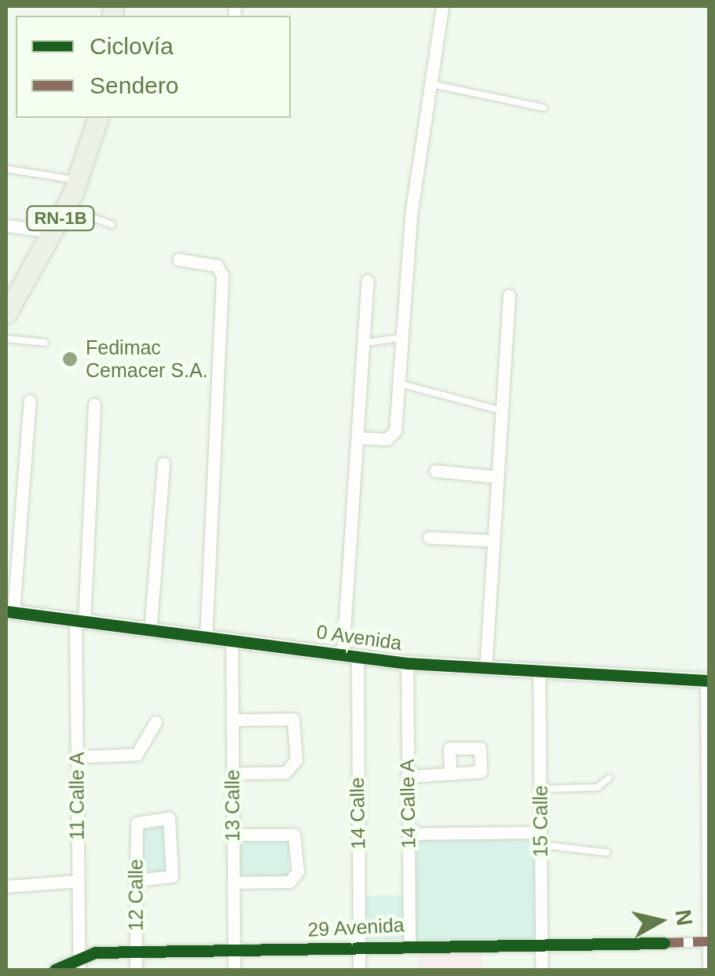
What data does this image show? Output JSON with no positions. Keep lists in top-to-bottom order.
{
  "streets": {
    "highway": ["RN-1B"],
    "street": [
      "0 Avenida",
      "11 Calle A",
      "14 Calle A",
      "13 Calle",
      "14 Calle",
      "15 Calle",
      "12 Calle",
      "29 Avenida"
    ]
  },
  "crossings": [
    ["0 Avenida", "11 Calle A"],
    ["0 Avenida", "14 Calle A"],
    ["0 Avenida", "13 Calle"],
    ["0 Avenida", "14 Calle"],
    ["0 Avenida", "15 Calle"],
    ["11 Calle A", "29 Avenida"],
    ["14 Calle A", "29 Avenida"],
    ["13 Calle", "29 Avenida"],
    ["14 Calle", "29 Avenida"],
    ["15 Calle", "29 Avenida"],
    ["12 Calle", "29 Avenida"]
  ],
  "places": ["Fedimac Cemacer S.A."],
  "legend": ["Ciclovía", "Sendero"],
  "north": "right"
}
